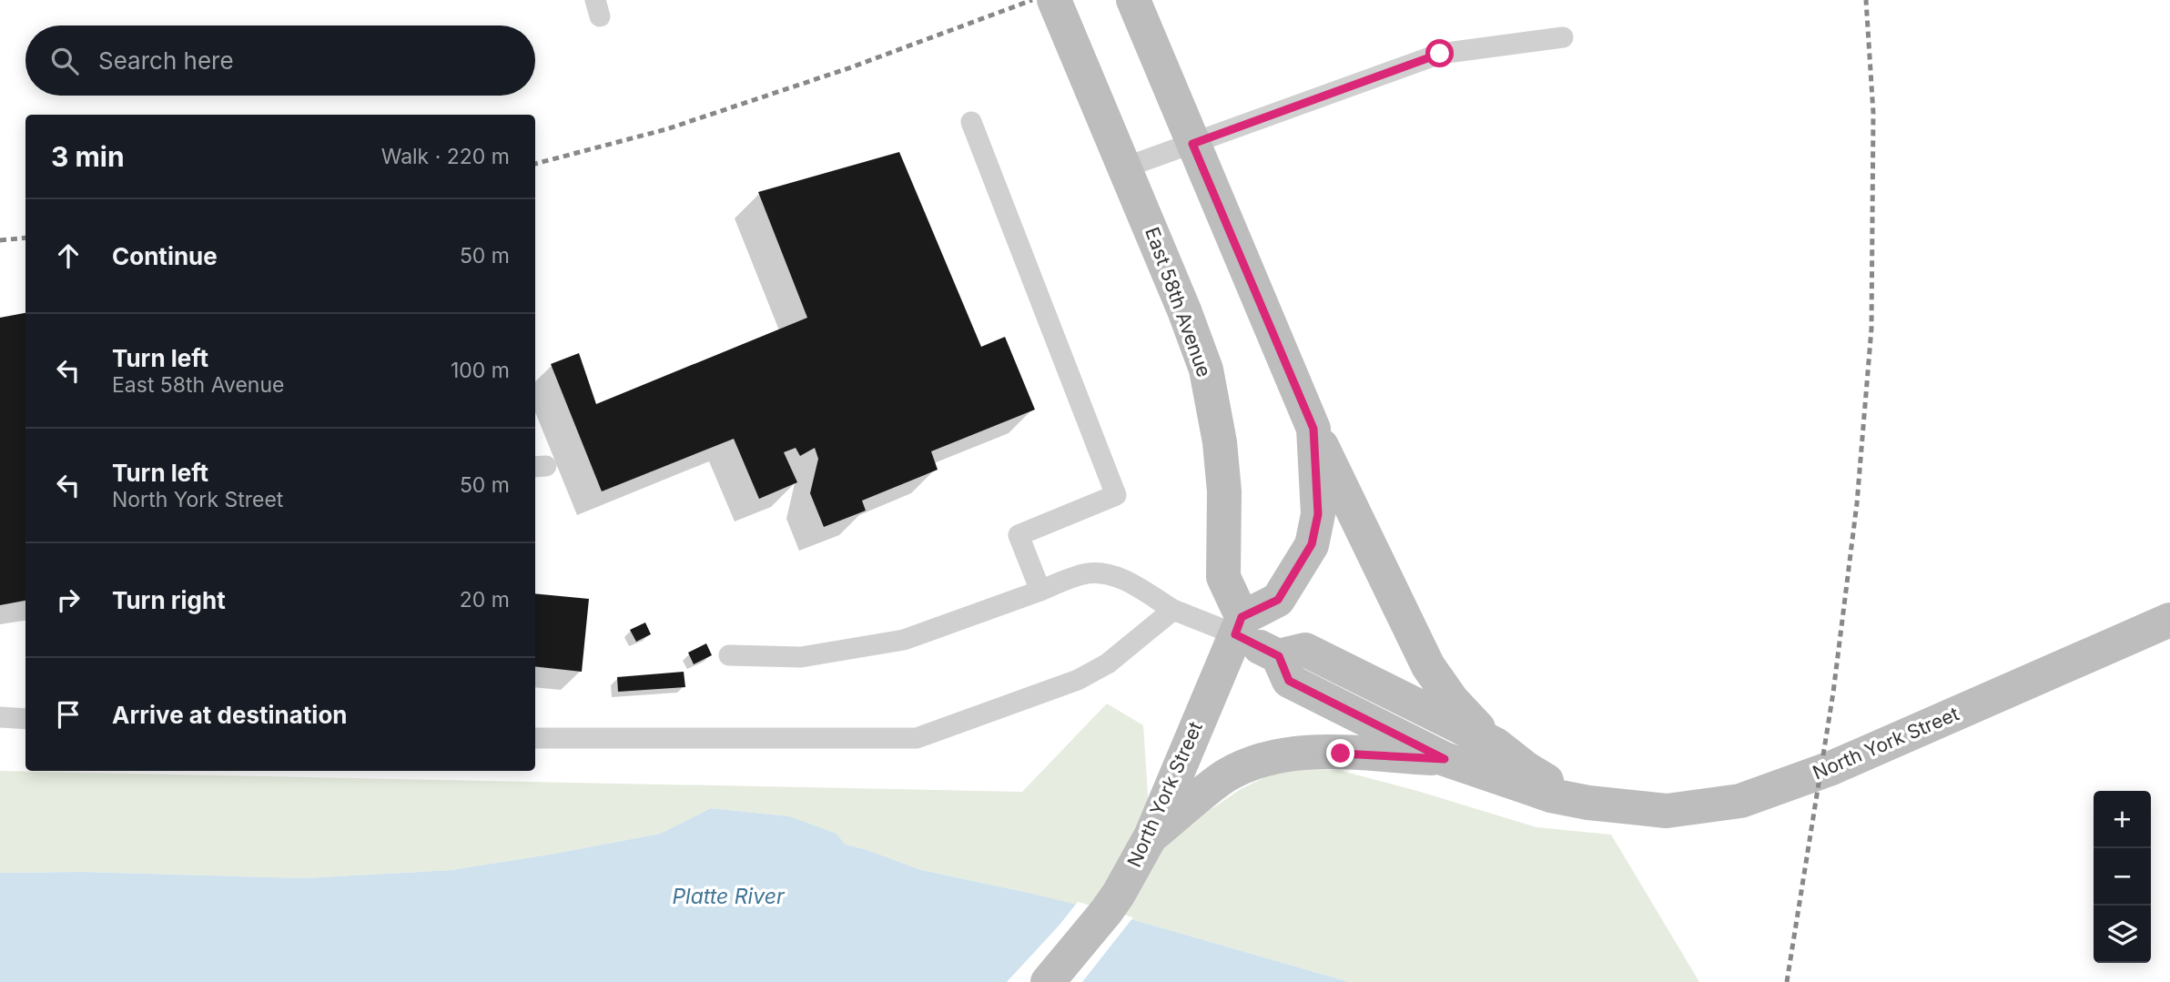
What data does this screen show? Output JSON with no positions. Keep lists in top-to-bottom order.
{
  "streets": {
    "main road": ["East 58th Avenue", "North York Street"]
  },
  "crossings": [
    ["East 58th Avenue", "North York Street"]
  ],
  "water": ["Platte River"],
  "page": {
    "search": "Search here",
    "heading": ["3 min", "Walk · 220 m"],
    "list": [
      ["Continue", "50 m"],
      ["Turn left", "East 58th Avenue", "100 m"],
      ["Turn left", "North York Street", "50 m"],
      ["Turn right", "20 m"],
      "Arrive at destination"
    ],
    "map_buttons": ["+", "−"]
  }
}
